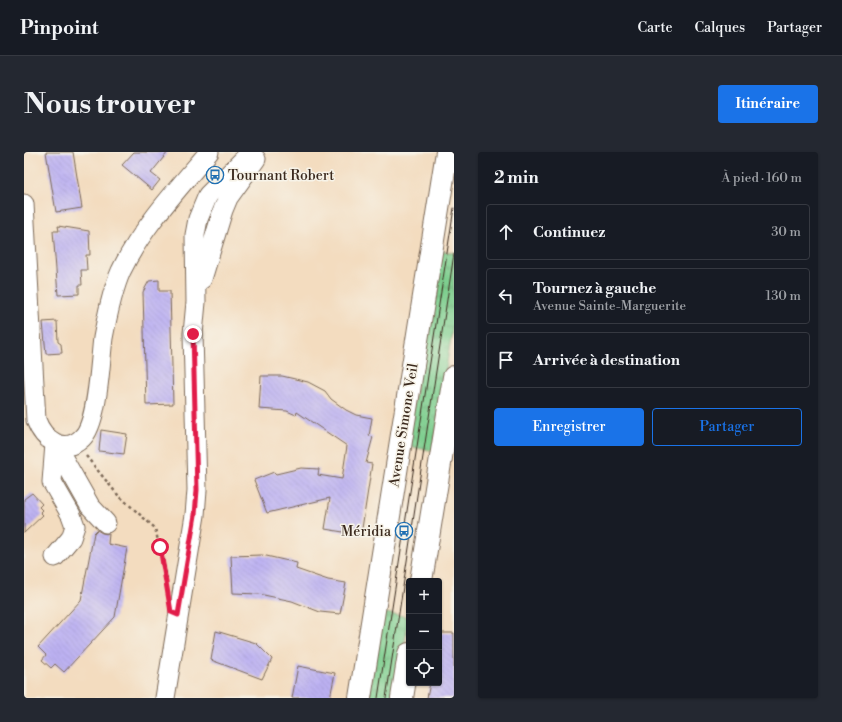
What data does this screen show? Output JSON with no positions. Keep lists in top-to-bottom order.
{
  "streets": {
    "main road": ["Avenue Simone Veil"]
  },
  "places": {
    "bus stop": ["Tournant Robert", "Méridia"]
  },
  "page": {
    "header": "Pinpoint",
    "nav": ["Carte", "Calques", "Partager"],
    "buttons": [
      "Itinéraire",
      ["Enregistrer", "Partager"]
    ],
    "title": "Nous trouver",
    "heading": ["2 min", "À pied · 160 m"],
    "list": [
      ["Continuez", "30 m"],
      ["Tournez à gauche", "Avenue Sainte-Marguerite", "130 m"],
      "Arrivée à destination"
    ],
    "map_buttons": ["+", "−"]
  }
}
